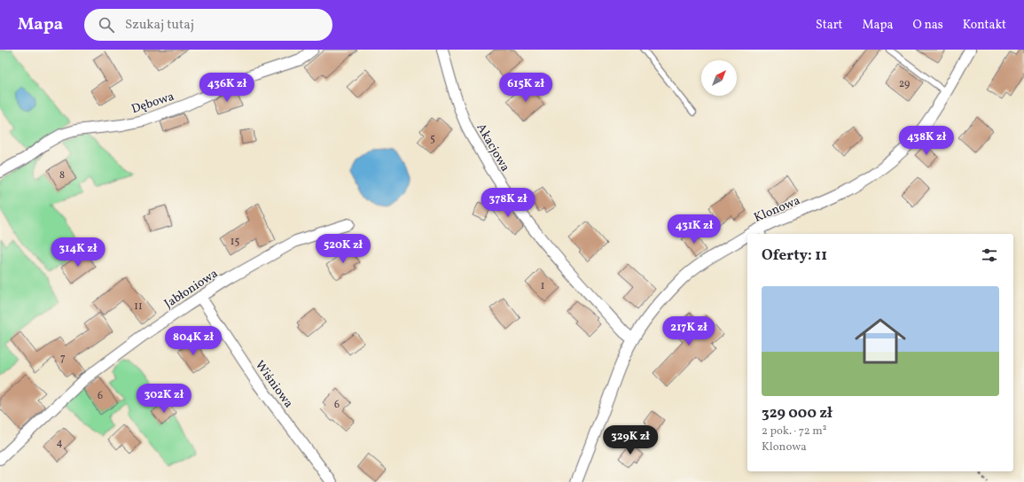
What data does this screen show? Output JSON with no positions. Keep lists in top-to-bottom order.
{
  "streets": {
    "street": [
      "Dębowa",
      "Akacjowa",
      "Klonowa",
      "Jabłoniowa",
      "Wiśniowa"
    ]
  },
  "crossings": [
    ["Akacjowa", "Klonowa"],
    ["Jabłoniowa", "Wiśniowa"]
  ],
  "house_numbers": [
    "29",
    "5",
    "8",
    "15",
    "1",
    "11",
    "7",
    "6",
    "6",
    "4"
  ],
  "north": "top right",
  "page": {
    "header": "Mapa",
    "search": "Szukaj tutaj",
    "nav": [
      "Start",
      "Mapa",
      "O nas",
      "Kontakt"
    ],
    "price": [
      "436K zł",
      "615K zł",
      "438K zł",
      "378K zł",
      "431K zł",
      "520K zł",
      "314K zł",
      "217K zł",
      "804K zł",
      "302K zł",
      "329K zł"
    ],
    "heading": "Oferty: 11",
    "list": [
      {
        "name": "329 000 zł",
        "note": "2 pok. · 72 m² · Klonowa"
      }
    ]
  }
}
